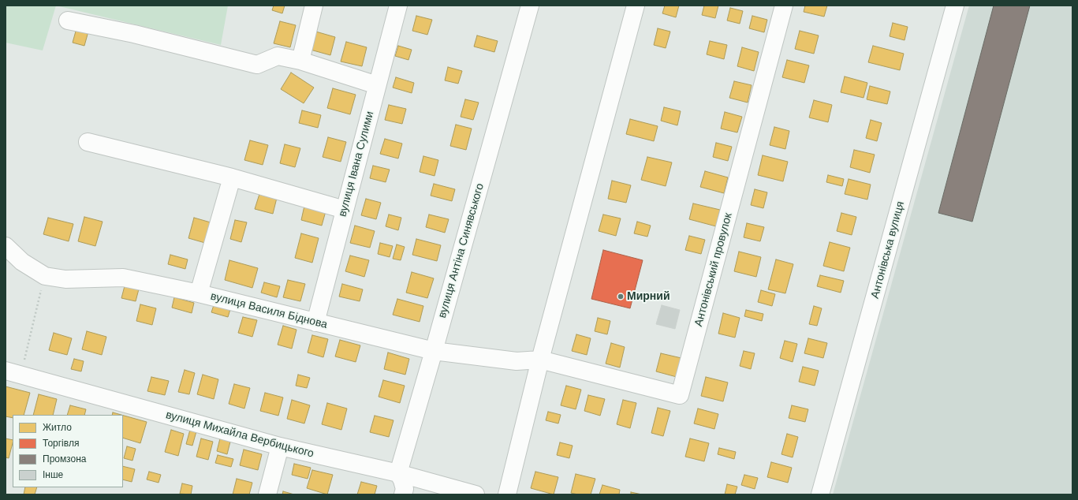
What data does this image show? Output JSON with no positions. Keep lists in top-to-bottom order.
{
  "streets": {
    "street": [
      "вулиця Івана Сулими",
      "Антонівська вулиця",
      "вулиця Антіна Синявського",
      "Антонівський провулок",
      "вулиця Василя Біднова",
      "вулиця Михайла Вербицького"
    ]
  },
  "crossings": [
    ["вулиця Івана Сулими", "вулиця Василя Біднова"],
    ["вулиця Антіна Синявського", "вулиця Василя Біднова"],
    ["вулиця Антіна Синявського", "вулиця Михайла Вербицького"],
    ["Антонівський провулок", "вулиця Василя Біднова"]
  ],
  "places": ["Мирний"],
  "legend": [
    "Житло",
    "Торгівля",
    "Промзона",
    "Інше"
  ]
}
